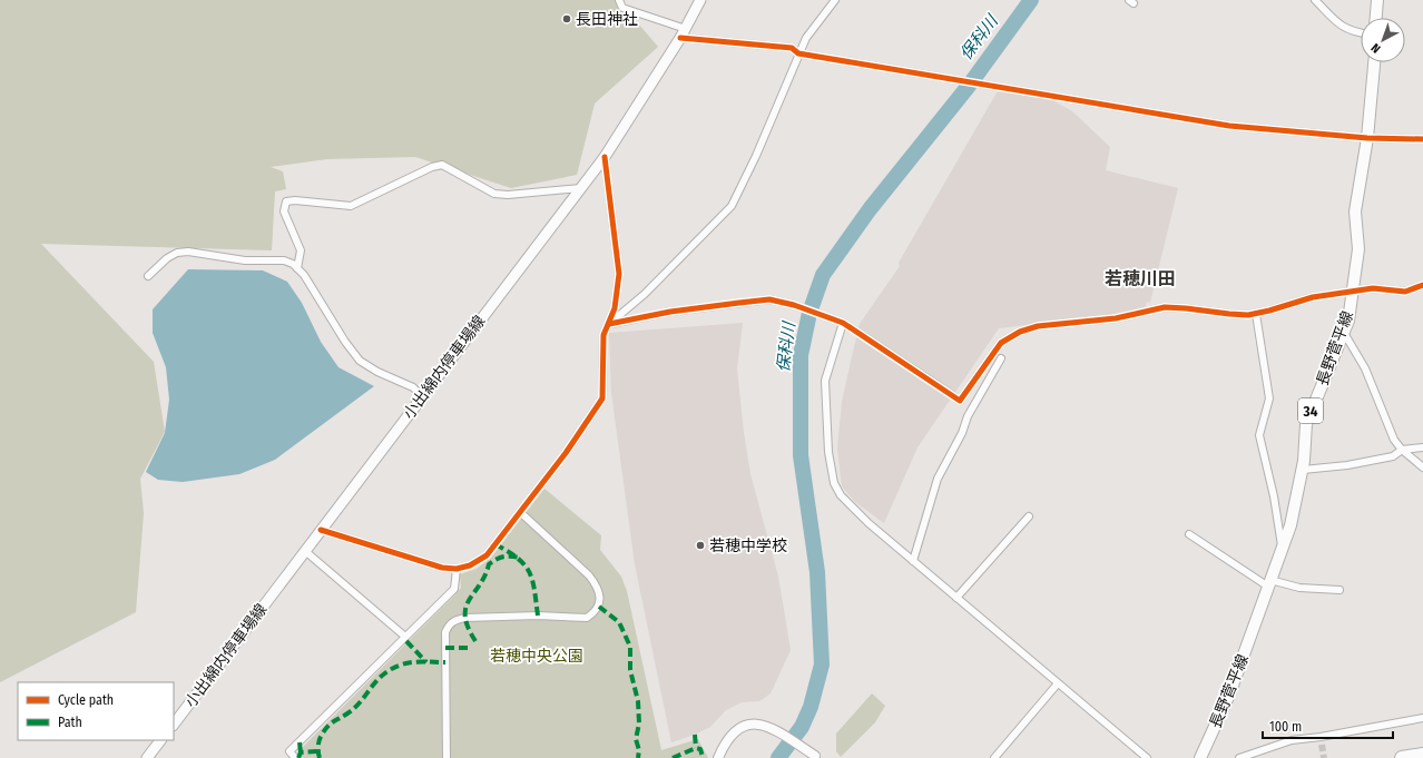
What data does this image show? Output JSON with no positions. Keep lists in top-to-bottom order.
{
  "streets": {
    "main road": ["長野菅平線", "小出綿内停車場線", "34"]
  },
  "districts": ["若穂川田"],
  "water": ["保科川"],
  "parks": ["若穂中央公園"],
  "places": ["長田神社", "若穂中学校"],
  "legend": ["Cycle path", "Path"],
  "scale_bar": "100 m",
  "north": "bottom left"
}
